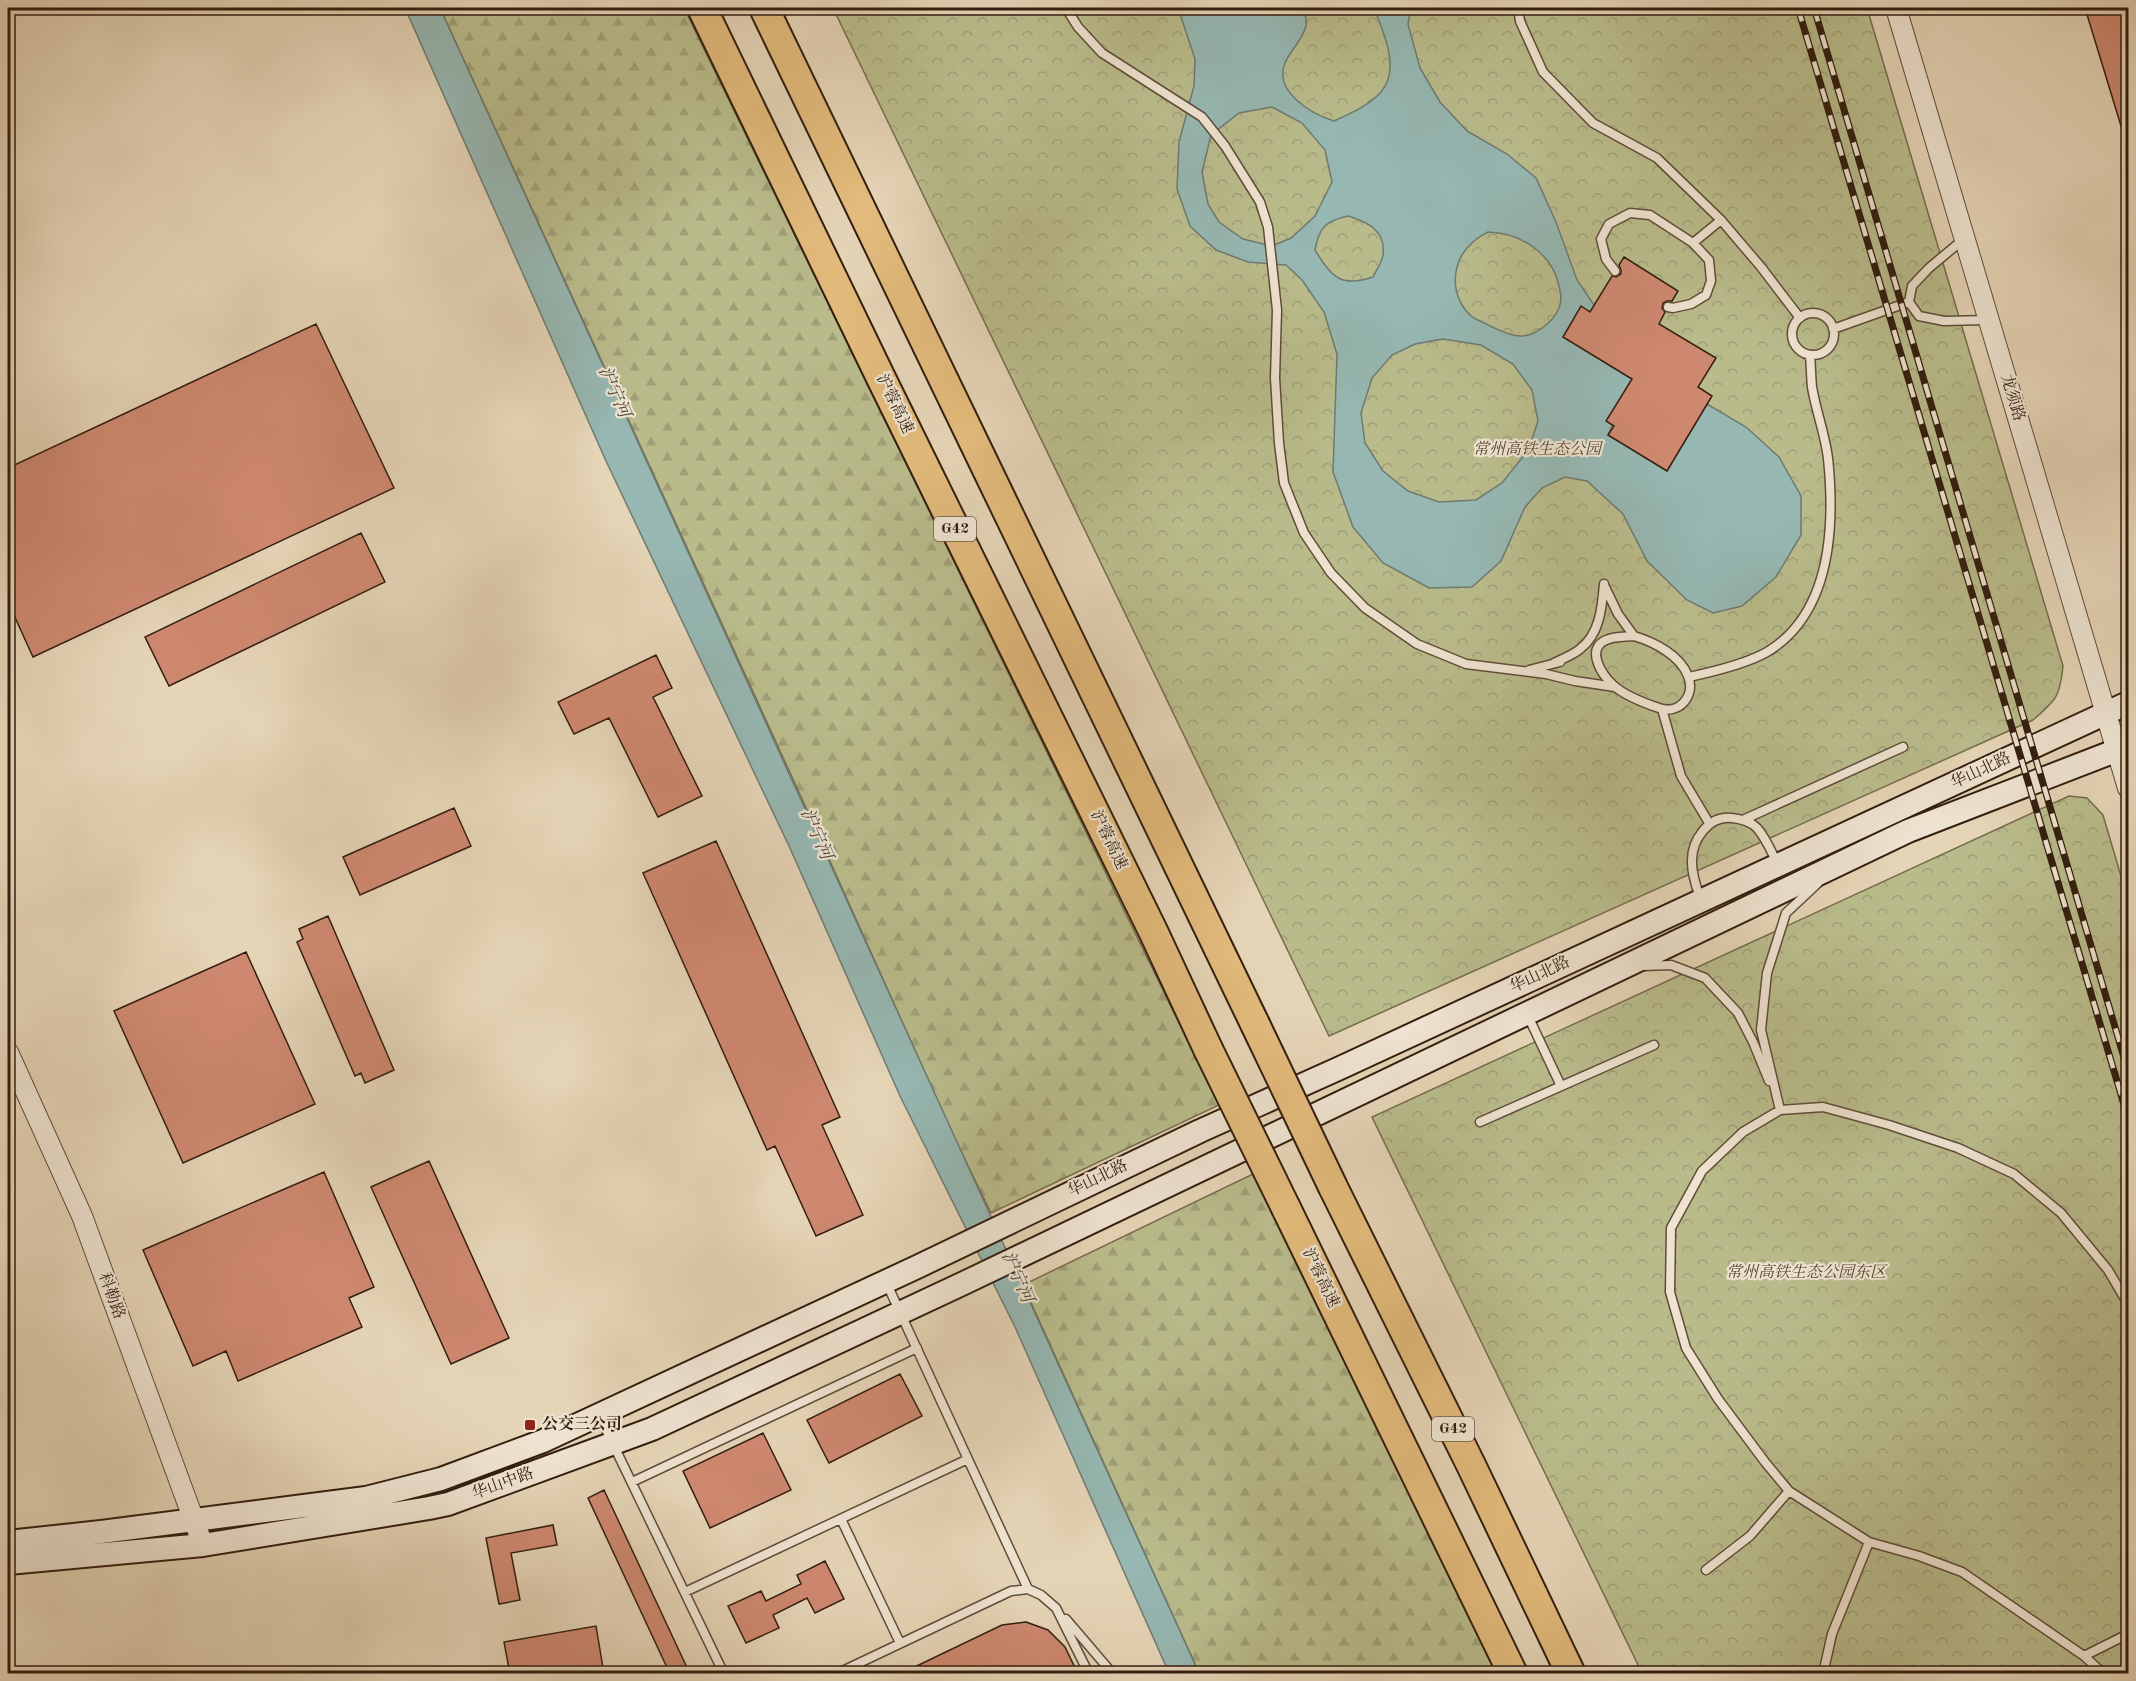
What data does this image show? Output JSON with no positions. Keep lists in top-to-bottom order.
{
  "streets": {
    "highway": ["沪蓉高速", "G42"],
    "main road": ["华山北路", "华山中路"],
    "street": ["龙须路", "科勒路"]
  },
  "crossings": [
    ["龙须路", "华山北路"],
    ["华山北路", "华山中路"],
    ["科勒路", "华山中路"]
  ],
  "water": ["沪宁河"],
  "parks": ["常州高铁生态公园", "常州高铁生态公园东区"],
  "places": {
    "transit": ["公交三公司"]
  }
}
